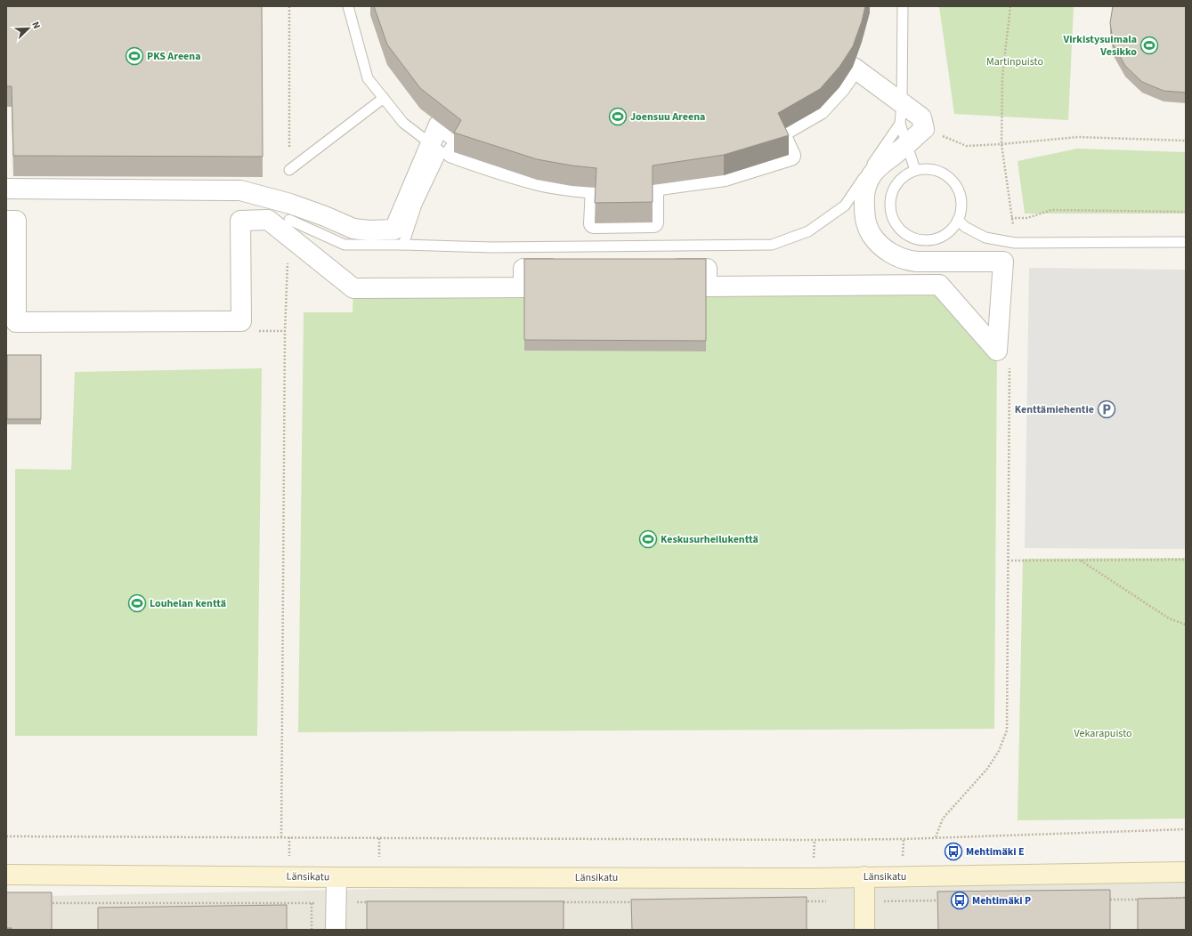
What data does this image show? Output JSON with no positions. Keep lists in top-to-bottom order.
{
  "streets": {
    "street": ["Länsikatu"]
  },
  "parks": ["Martinpuisto", "Vekarapuisto"],
  "places": {
    "sports": [
      "Virkistysuimala Vesikko",
      "PKS Areena",
      "Joensuu Areena",
      "Keskusurheilukenttä",
      "Louhelan kenttä"
    ],
    "parking": ["Kenttämiehentie"],
    "bus stop": ["Mehtimäki E", "Mehtimäki P"]
  },
  "north": "top right"
}
